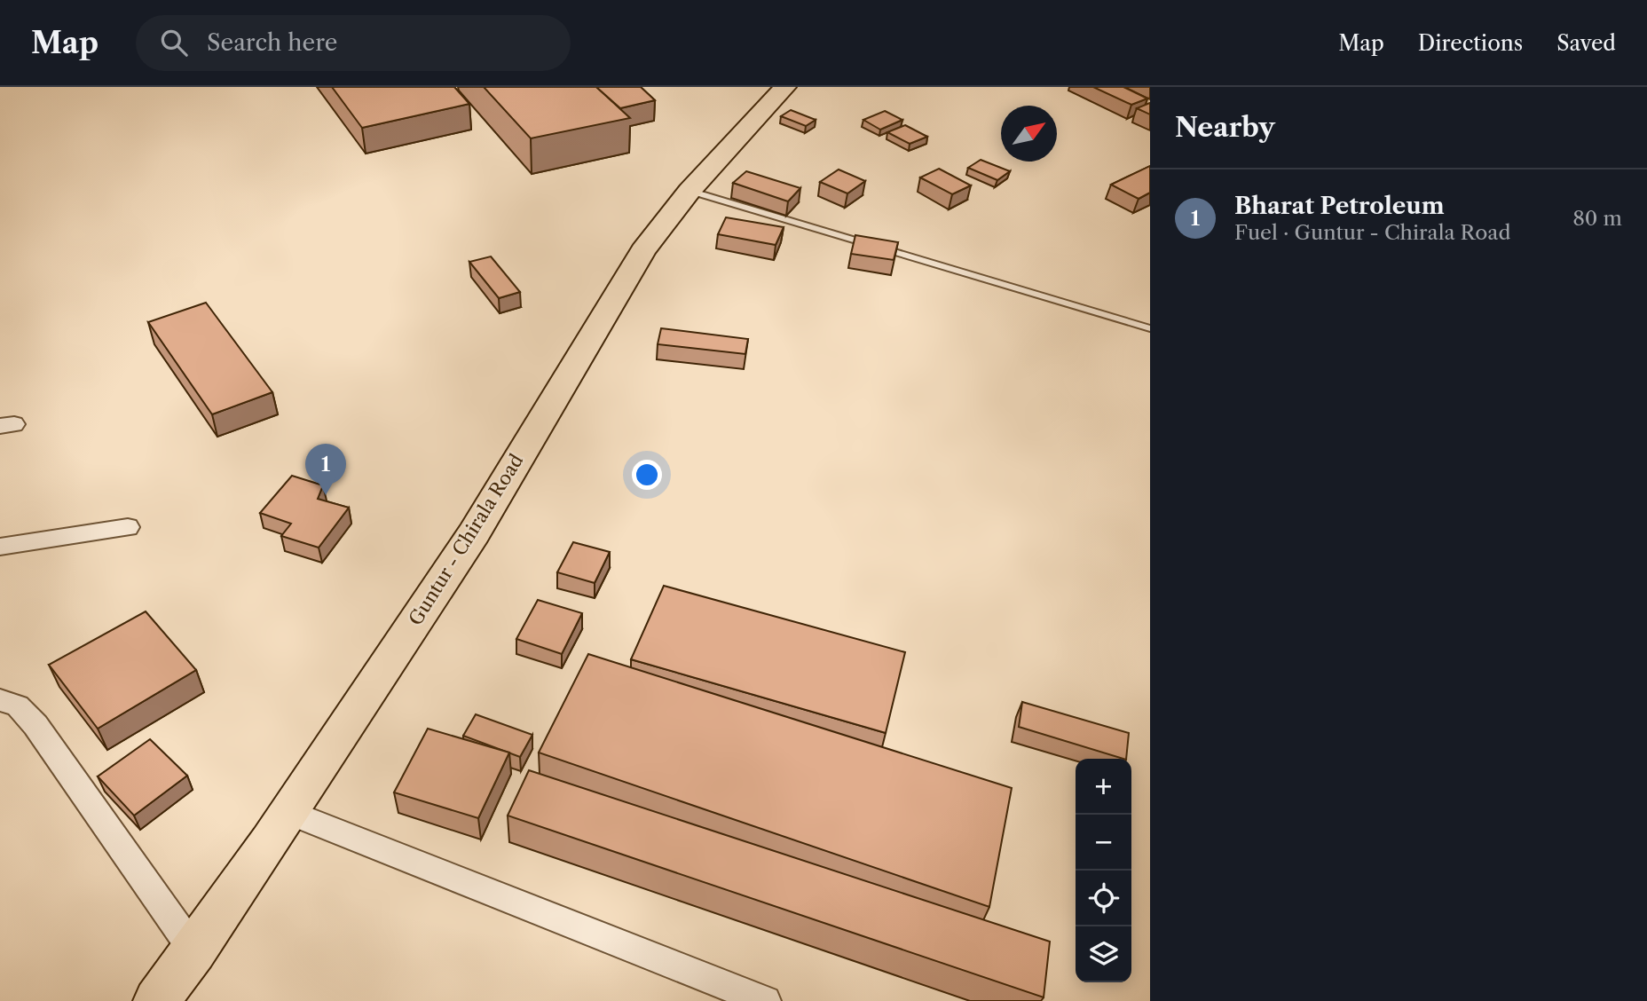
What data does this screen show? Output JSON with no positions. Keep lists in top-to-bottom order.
{
  "streets": {
    "main road": ["Guntur - Chirala Road"]
  },
  "north": "top right",
  "page": {
    "header": "Map",
    "search": "Search here",
    "nav": ["Map", "Directions", "Saved"],
    "heading": "Nearby",
    "list": [
      {
        "mark": "1",
        "name": "Bharat Petroleum",
        "note": "Fuel · Guntur - Chirala Road",
        "value": "80 m"
      }
    ],
    "pins": "1",
    "map_buttons": ["+", "−"]
  }
}
